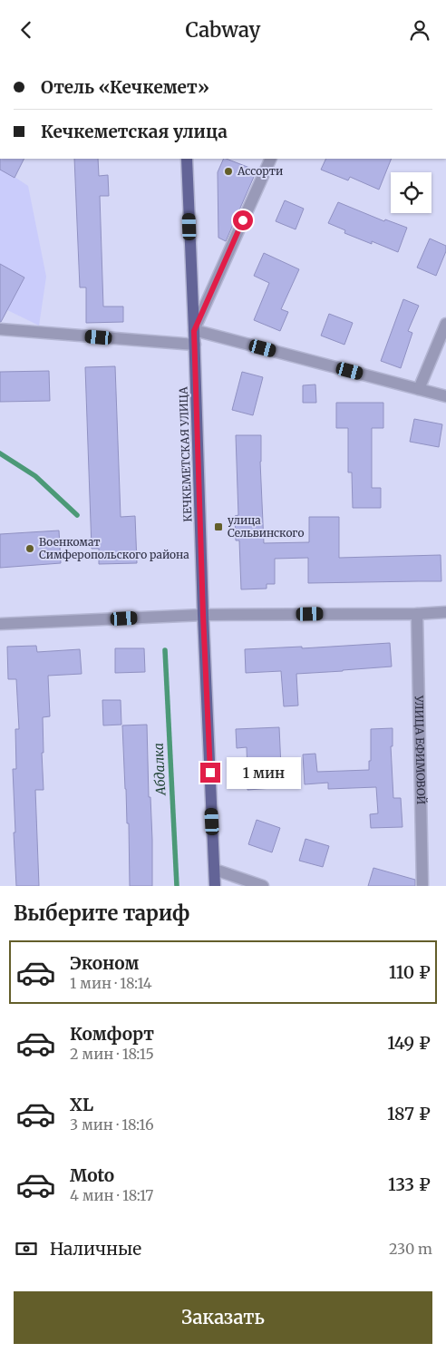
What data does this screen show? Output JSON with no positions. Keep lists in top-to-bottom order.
{
  "streets": {
    "main road": ["КЕЧКЕМЕТСКАЯ УЛИЦА"],
    "street": ["УЛИЦА ЕФИМОВОЙ"]
  },
  "water": ["Абдалка"],
  "places": {
    "other": ["Ассорти", "Военкомат Симферопольского района"],
    "transit": ["улица Сельвинского"]
  },
  "page": {
    "header": "Cabway",
    "banner": ["Отель «Кечкемет»", "Кечкеметская улица"],
    "bubble": "1 мин",
    "heading": "Выберите тариф",
    "list": [
      {
        "name": "Эконом",
        "note": "1 мин · 18:14",
        "value": "110 ₽"
      },
      {
        "name": "Комфорт",
        "note": "2 мин · 18:15",
        "value": "149 ₽"
      },
      {
        "name": "XL",
        "note": "3 мин · 18:16",
        "value": "187 ₽"
      },
      {
        "name": "Moto",
        "note": "4 мин · 18:17",
        "value": "133 ₽"
      }
    ],
    "pay": ["Наличные", "230 m"],
    "buttons": "Заказать"
  }
}
